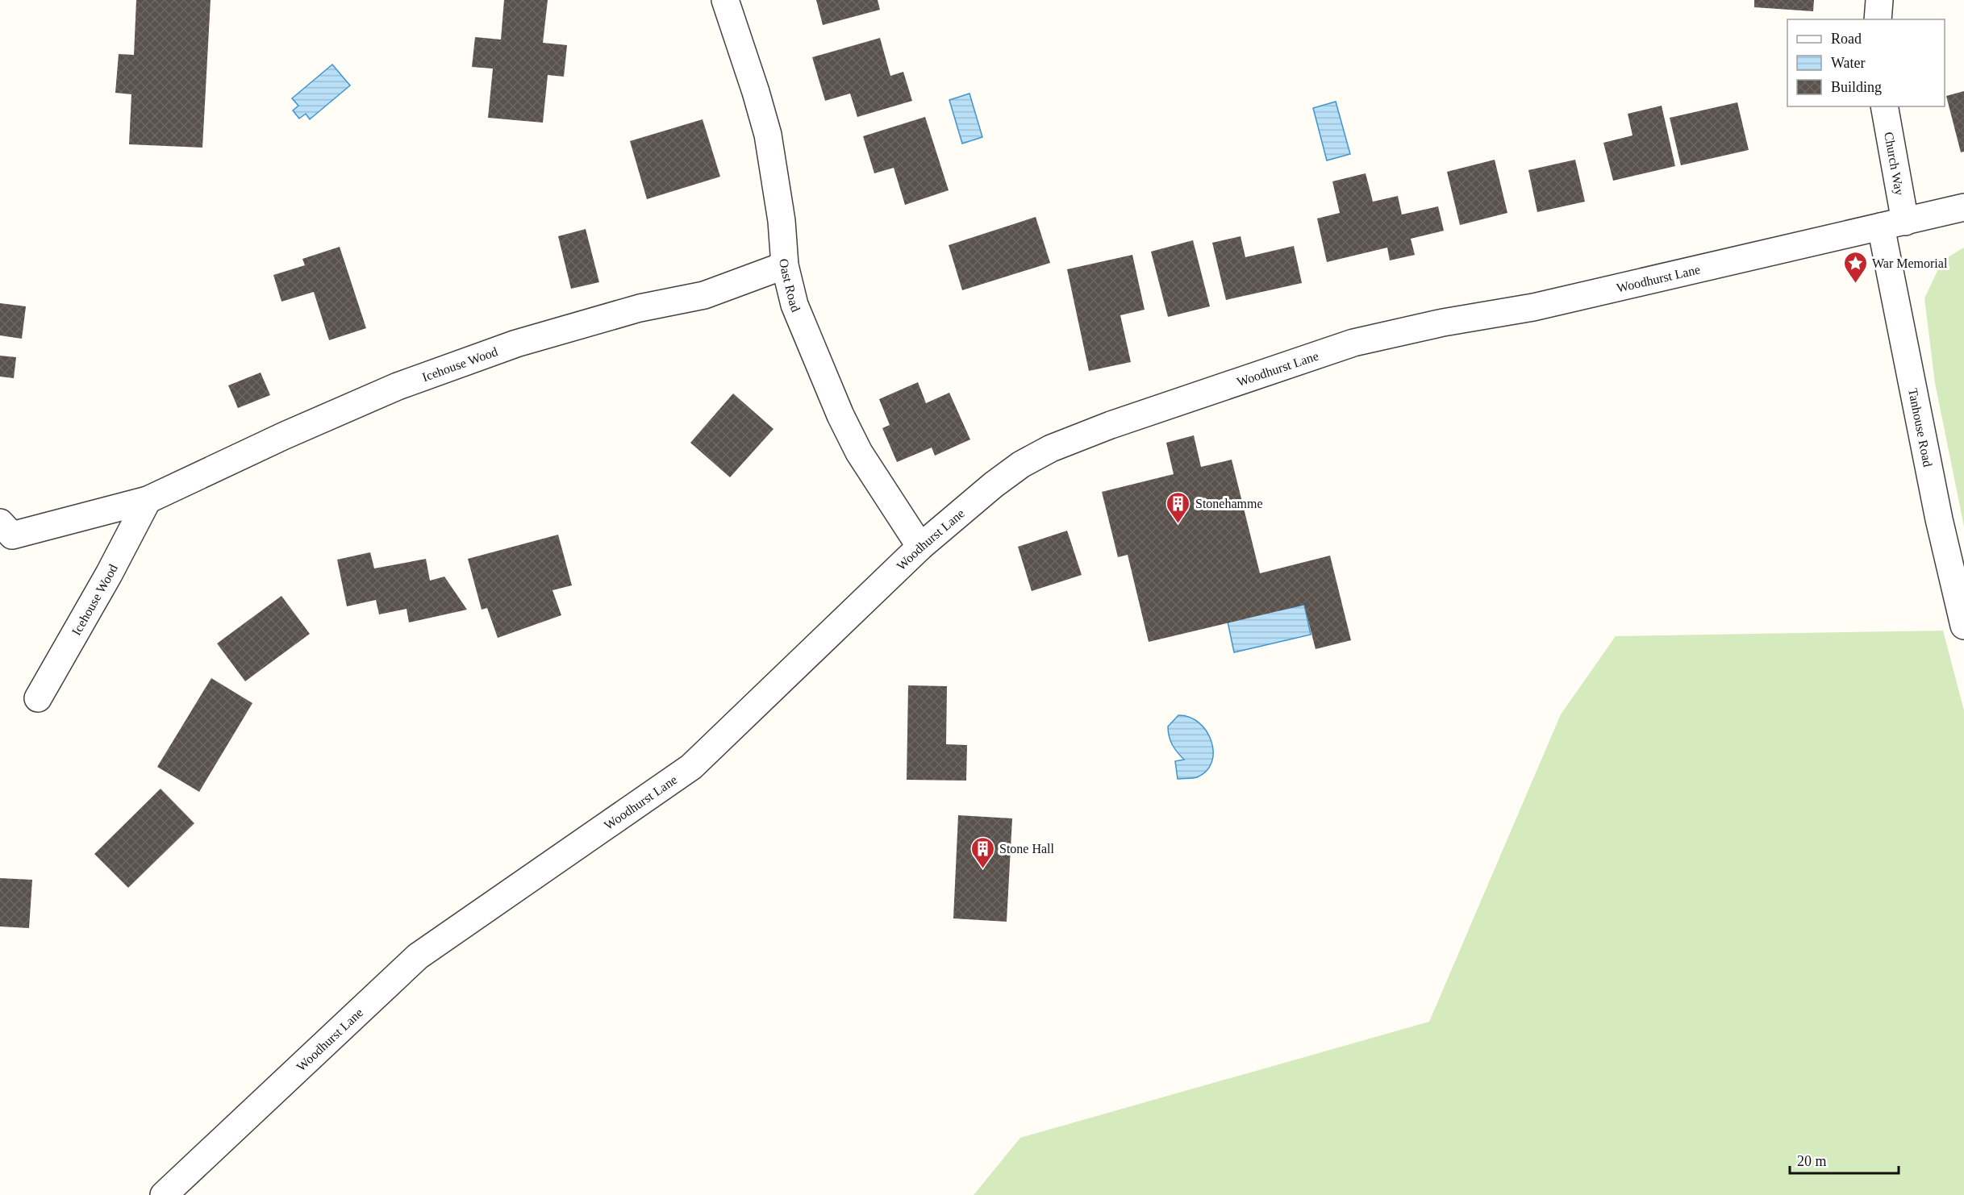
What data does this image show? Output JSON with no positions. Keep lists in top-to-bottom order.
{
  "streets": {
    "street": [
      "Church Way",
      "Woodhurst Lane",
      "Oast Road",
      "Icehouse Wood",
      "Tanhouse Road"
    ]
  },
  "crossings": [
    ["Church Way", "Woodhurst Lane"],
    ["Church Way", "Tanhouse Road"],
    ["Woodhurst Lane", "Oast Road"],
    ["Woodhurst Lane", "Tanhouse Road"],
    ["Oast Road", "Icehouse Wood"]
  ],
  "places": {
    "place": ["War Memorial"],
    "building": ["Stonehamme", "Stone Hall"]
  },
  "legend": ["Road", "Water", "Building"],
  "scale_bar": "20 m"
}
